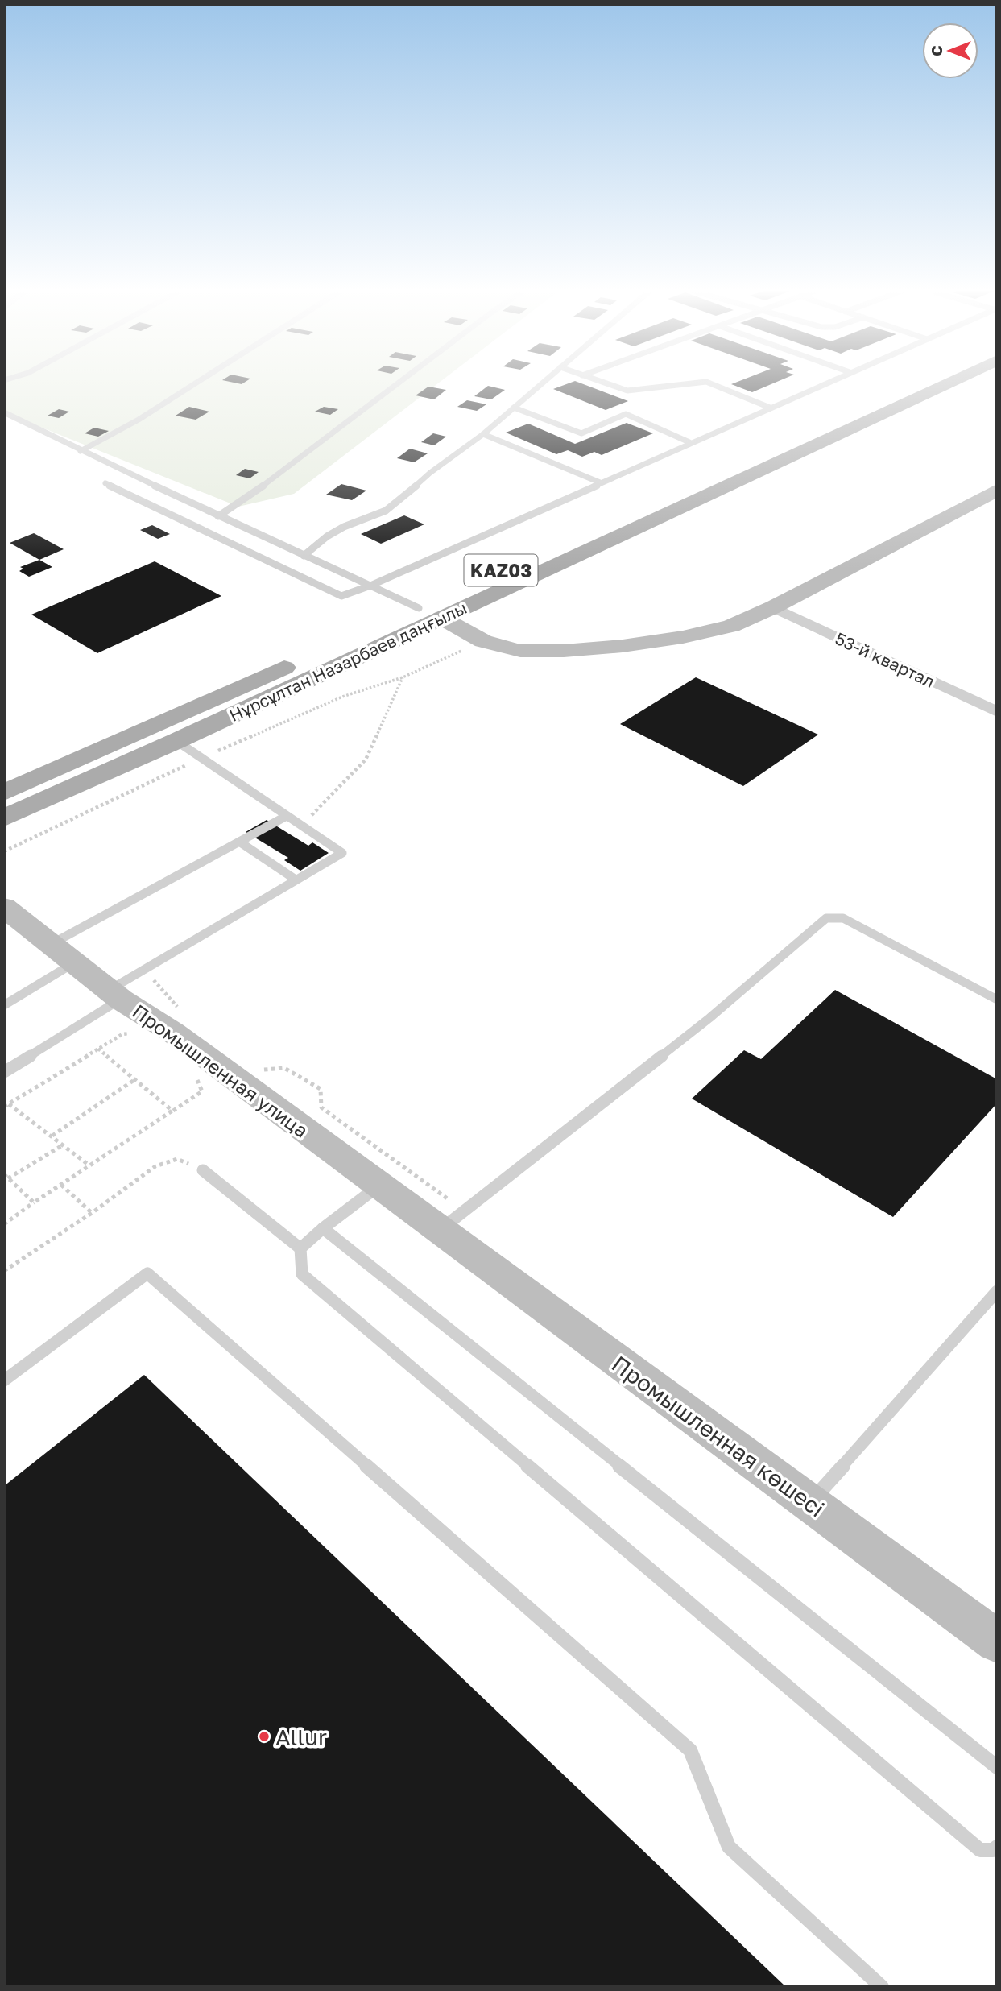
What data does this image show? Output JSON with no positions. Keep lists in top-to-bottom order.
{
  "streets": {
    "main road": ["KАZ03", "Нұрсұлтан Назарбаев даңғылы"],
    "street": ["53-й квартал", "Промышленная улица", "Промышленная көшесі"]
  },
  "crossings": [
    ["Промышленная улица", "Промышленная көшесі"]
  ],
  "places": ["Allur"],
  "north": "left"
}
